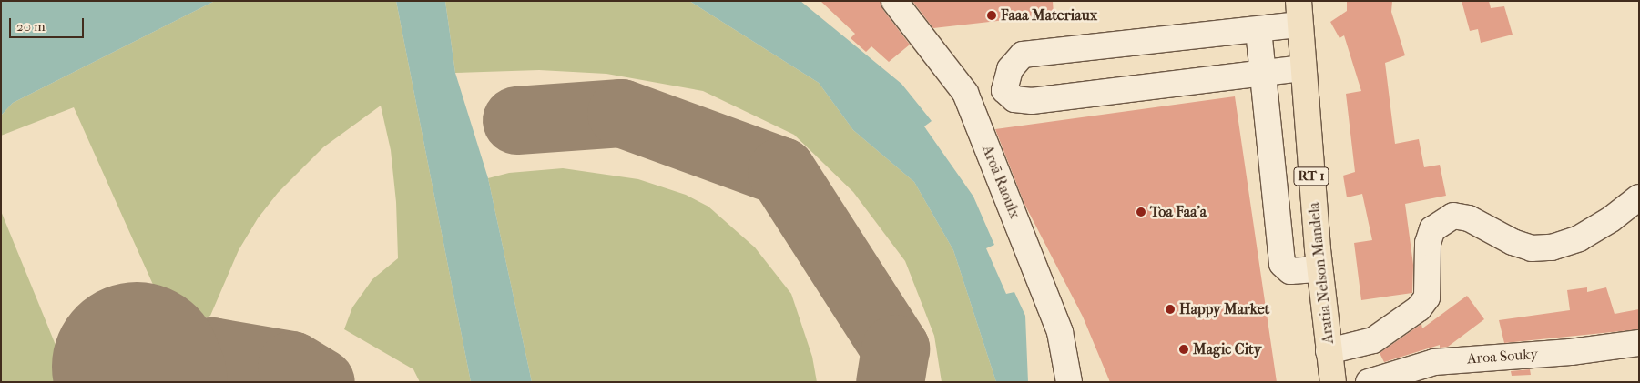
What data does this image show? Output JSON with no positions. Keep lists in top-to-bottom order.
{
  "streets": {
    "main road": ["RT 1", "Aratia Nelson Mandela"],
    "street": ["Aroā Raoulx", "Aroa Souky"]
  },
  "places": [
    "Faaa Materiaux",
    "Toa Faa'a",
    "Happy Market",
    "Magic City"
  ],
  "scale_bar": "20 m"
}
